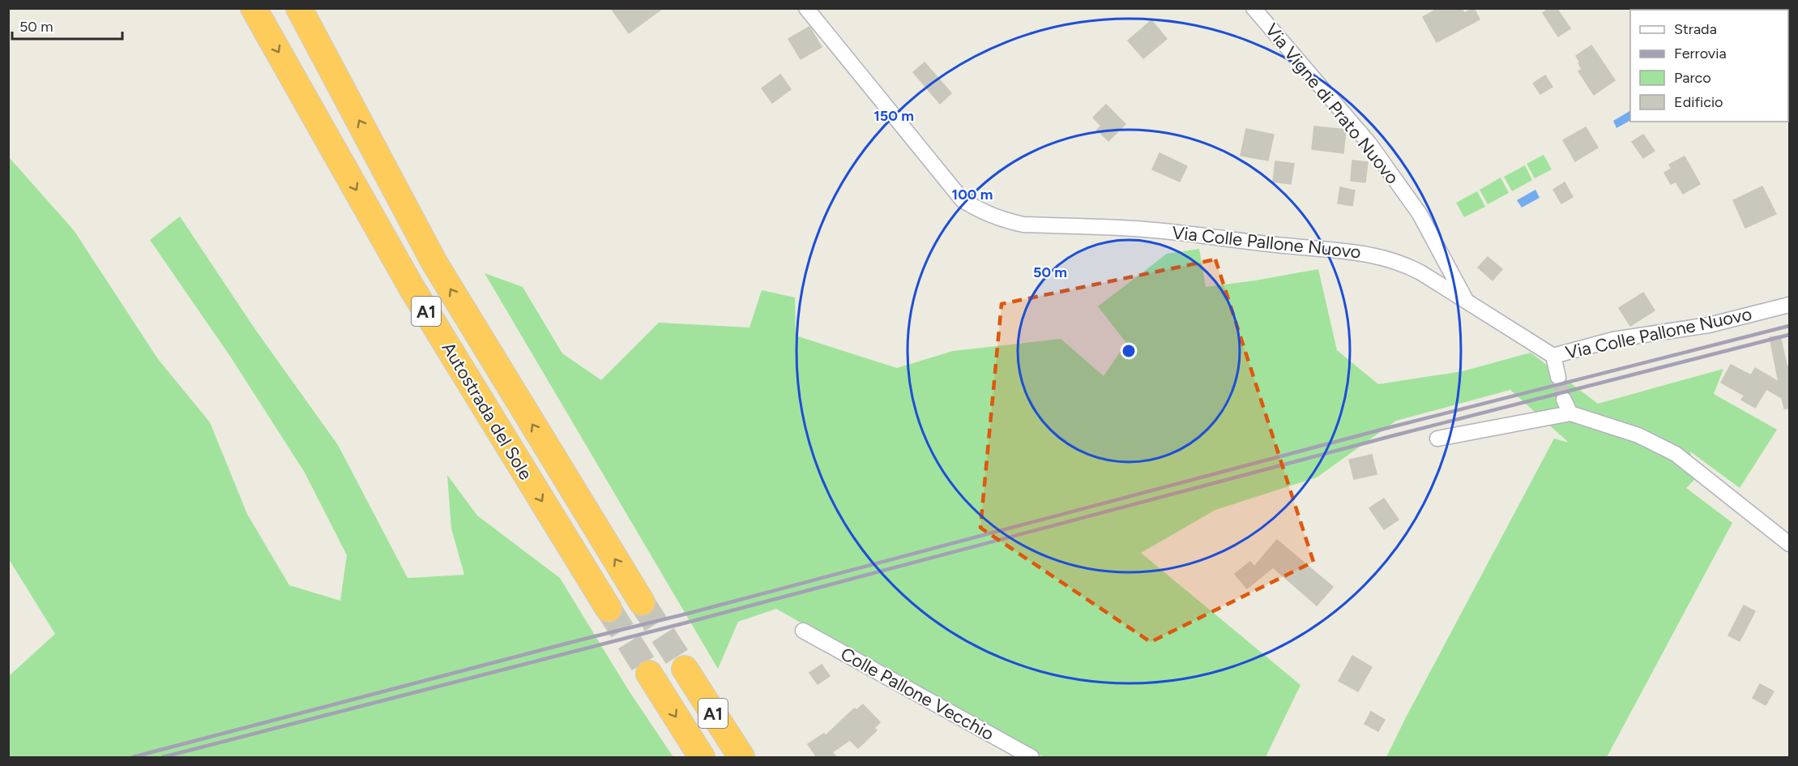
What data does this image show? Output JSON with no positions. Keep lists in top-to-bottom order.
{
  "streets": {
    "highway": ["A1", "Autostrada del Sole"],
    "street": ["Via Vigne di Prato Nuovo", "Via Colle Pallone Nuovo", "Colle Pallone Vecchio"]
  },
  "crossings": [
    ["Via Vigne di Prato Nuovo", "Via Colle Pallone Nuovo"]
  ],
  "legend": [
    "Strada",
    "Ferrovia",
    "Parco",
    "Edificio"
  ],
  "scale_bar": "50 m",
  "rings": ["150 m", "100 m", "50 m"]
}
